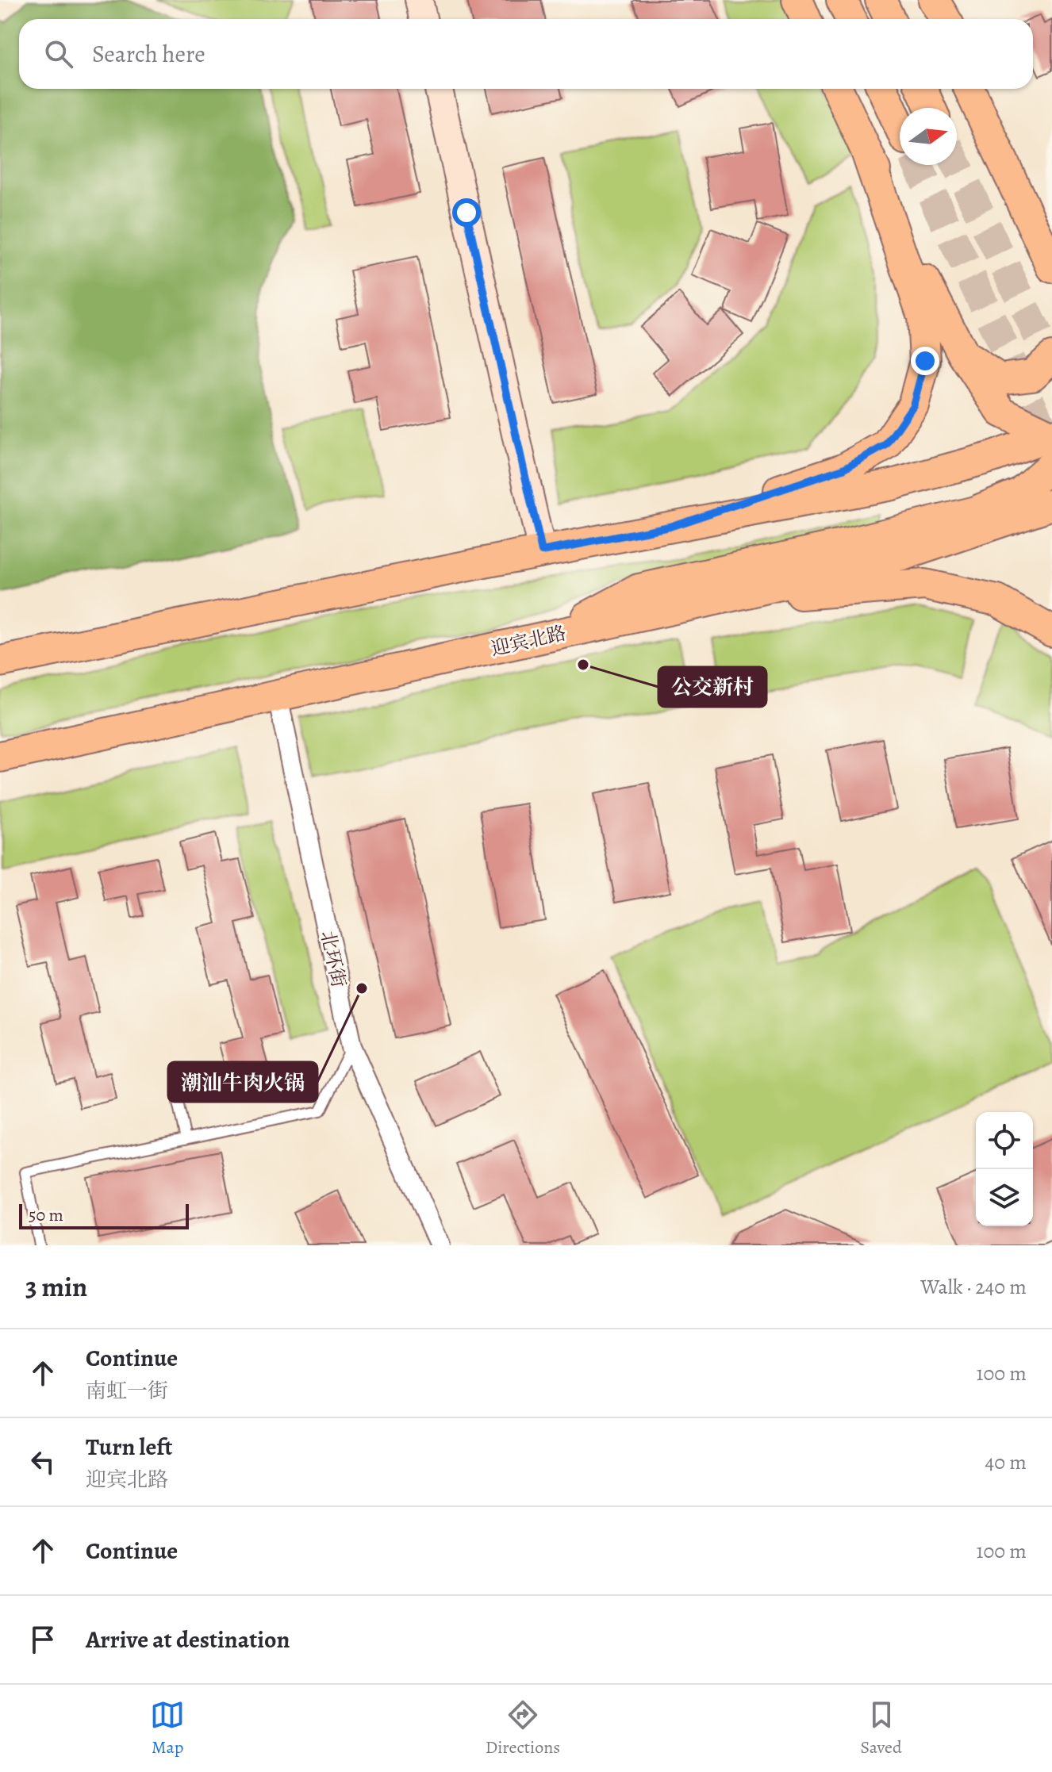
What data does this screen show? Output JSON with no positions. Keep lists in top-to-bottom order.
{
  "streets": {
    "main road": ["迎宾北路"],
    "street": ["北环街"]
  },
  "crossings": [
    ["迎宾北路", "北环街"]
  ],
  "places": ["公交新村", "潮汕牛肉火锅"],
  "scale_bar": "50 m",
  "north": "right",
  "page": {
    "search": "Search here",
    "scale": "50 m",
    "heading": ["3 min", "Walk · 240 m"],
    "list": [
      ["Continue", "南虹一街", "100 m"],
      ["Turn left", "迎宾北路", "40 m"],
      ["Continue", "100 m"],
      "Arrive at destination"
    ],
    "nav": ["Map", "Directions", "Saved"]
  }
}
